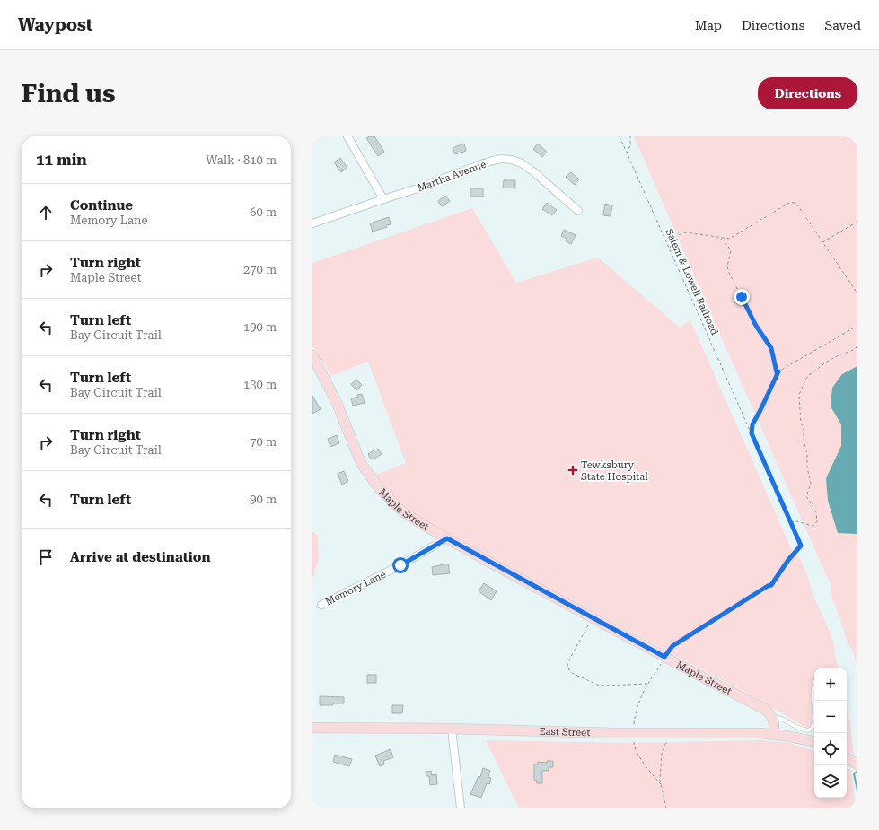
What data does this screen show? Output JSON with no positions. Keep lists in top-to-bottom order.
{
  "streets": {
    "street": [
      "Martha Avenue",
      "Maple Street",
      "Memory Lane",
      "East Street"
    ],
    "path": ["Salem & Lowell Railroad"]
  },
  "crossings": [
    ["Salem & Lowell Railroad", "Maple Street"],
    ["Maple Street", "Memory Lane"]
  ],
  "places": {
    "health": ["Tewksbury State Hospital"]
  },
  "page": {
    "header": "Waypost",
    "nav": ["Map", "Directions", "Saved"],
    "buttons": "Directions",
    "title": "Find us",
    "heading": ["11 min", "Walk · 810 m"],
    "list": [
      ["Continue", "Memory Lane", "60 m"],
      ["Turn right", "Maple Street", "270 m"],
      ["Turn left", "Bay Circuit Trail", "190 m"],
      ["Turn left", "Bay Circuit Trail", "130 m"],
      ["Turn right", "Bay Circuit Trail", "70 m"],
      ["Turn left", "90 m"],
      "Arrive at destination"
    ],
    "map_buttons": ["+", "−"]
  }
}
